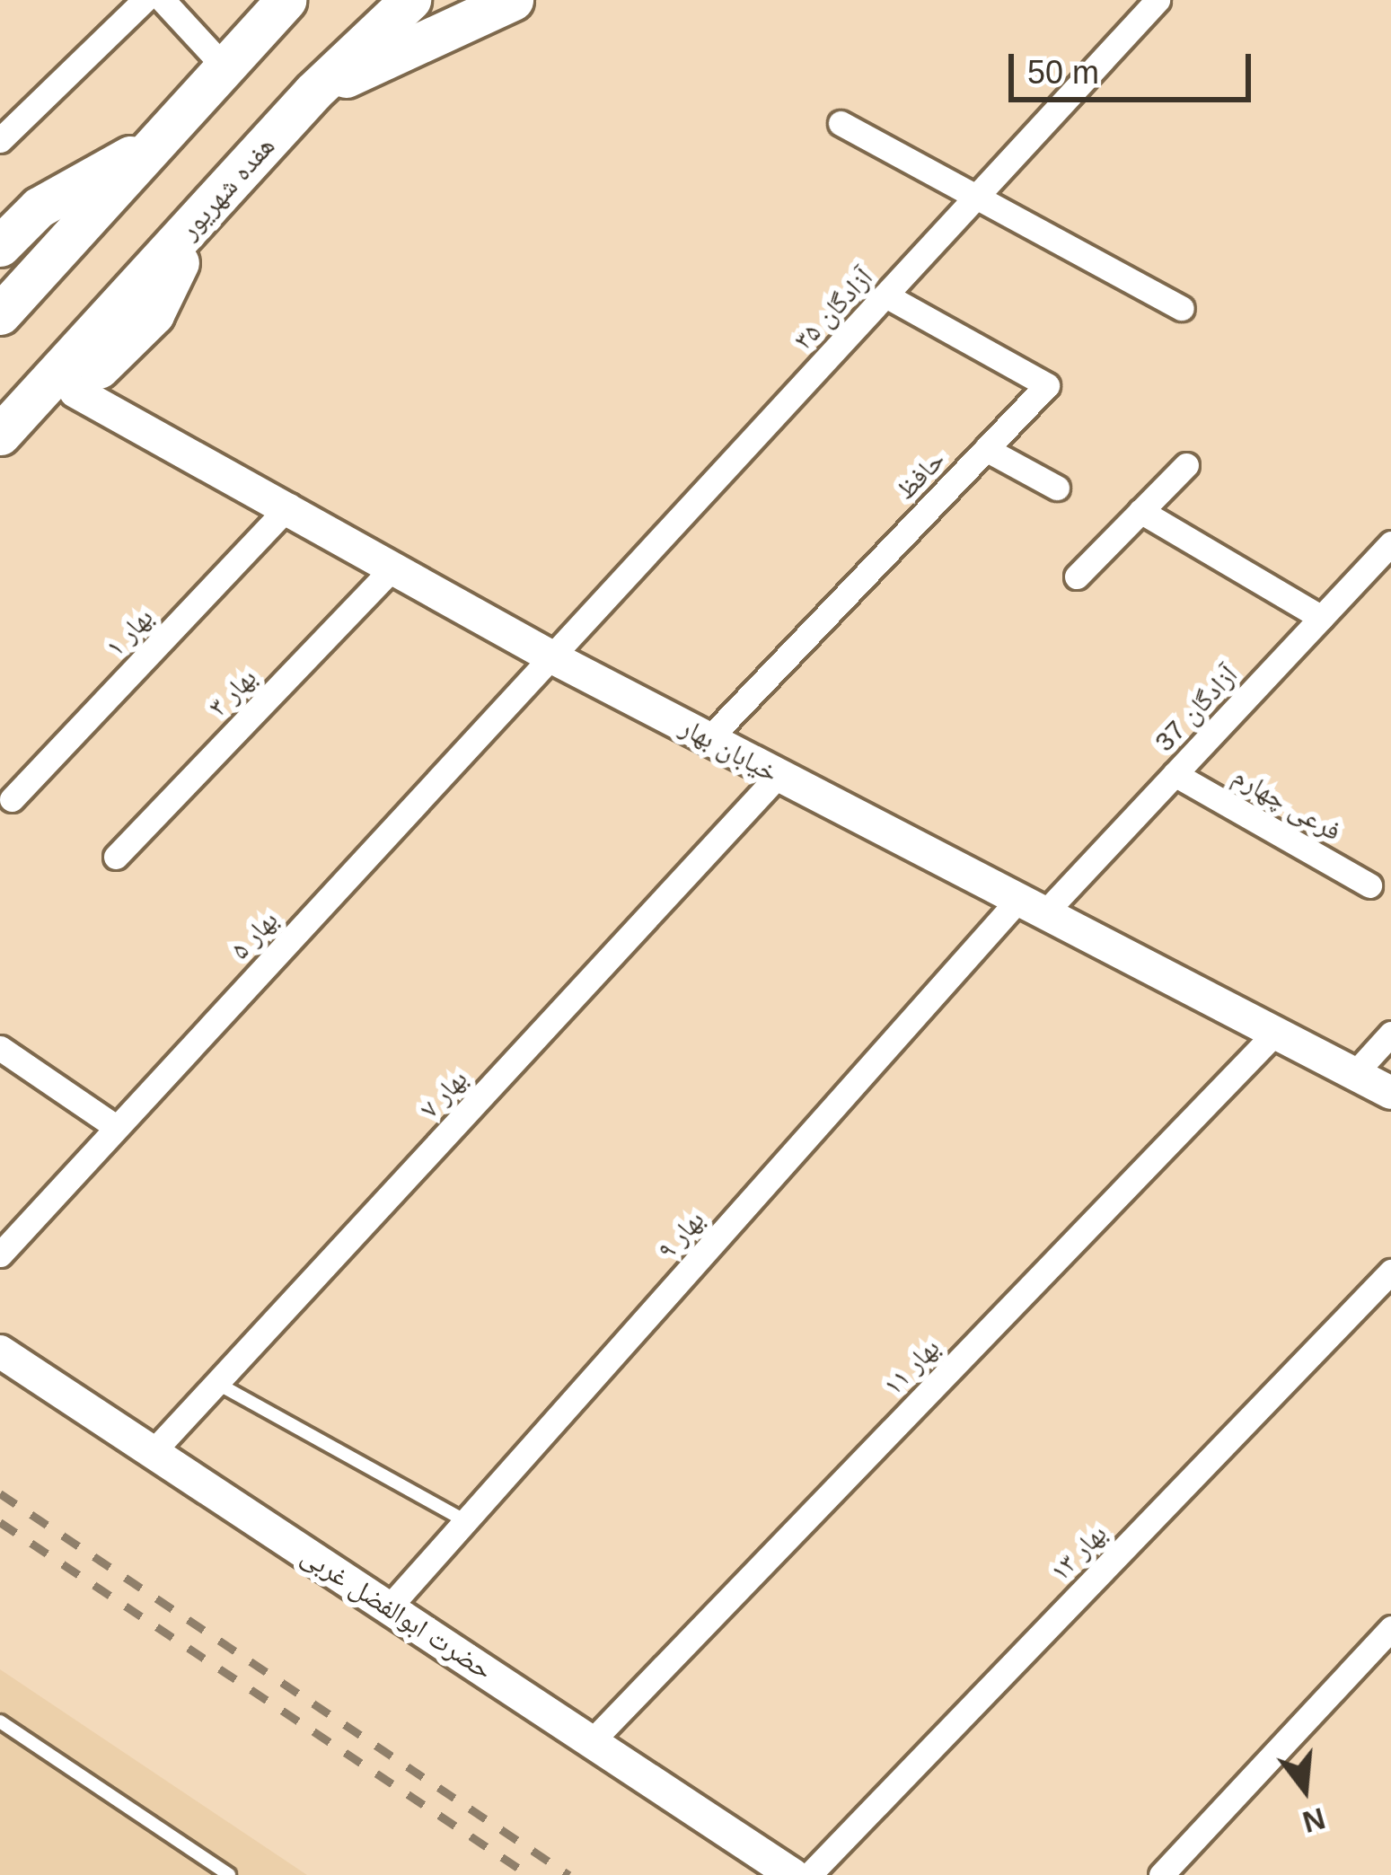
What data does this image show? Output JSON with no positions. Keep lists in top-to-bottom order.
{
  "streets": {
    "main road": ["هفده شهریور"],
    "street": [
      "آزادگان ۳۵",
      "حافظ",
      "بهار ۱",
      "بهار ۳",
      "آزادگان 37",
      "خیابان بهار",
      "فرعی چهارم",
      "بهار ۵",
      "بهار ۷",
      "بهار ۹",
      "بهار ۱۱",
      "بهار ۱۳",
      "حضرت ابوالفضل غربی"
    ]
  },
  "crossings": [
    ["هفده شهریور", "خیابان بهار"],
    ["آزادگان ۳۵", "حافظ"],
    ["آزادگان ۳۵", "خیابان بهار"],
    ["آزادگان ۳۵", "بهار ۵"],
    ["حافظ", "خیابان بهار"],
    ["بهار ۱", "خیابان بهار"],
    ["بهار ۳", "خیابان بهار"],
    ["آزادگان 37", "خیابان بهار"],
    ["آزادگان 37", "فرعی چهارم"],
    ["آزادگان 37", "بهار ۹"],
    ["خیابان بهار", "بهار ۵"],
    ["خیابان بهار", "بهار ۷"],
    ["خیابان بهار", "بهار ۹"],
    ["خیابان بهار", "بهار ۱۱"],
    ["بهار ۷", "حضرت ابوالفضل غربی"],
    ["بهار ۹", "حضرت ابوالفضل غربی"],
    ["بهار ۱۱", "حضرت ابوالفضل غربی"]
  ],
  "scale_bar": "50 m",
  "north": "bottom"
}
